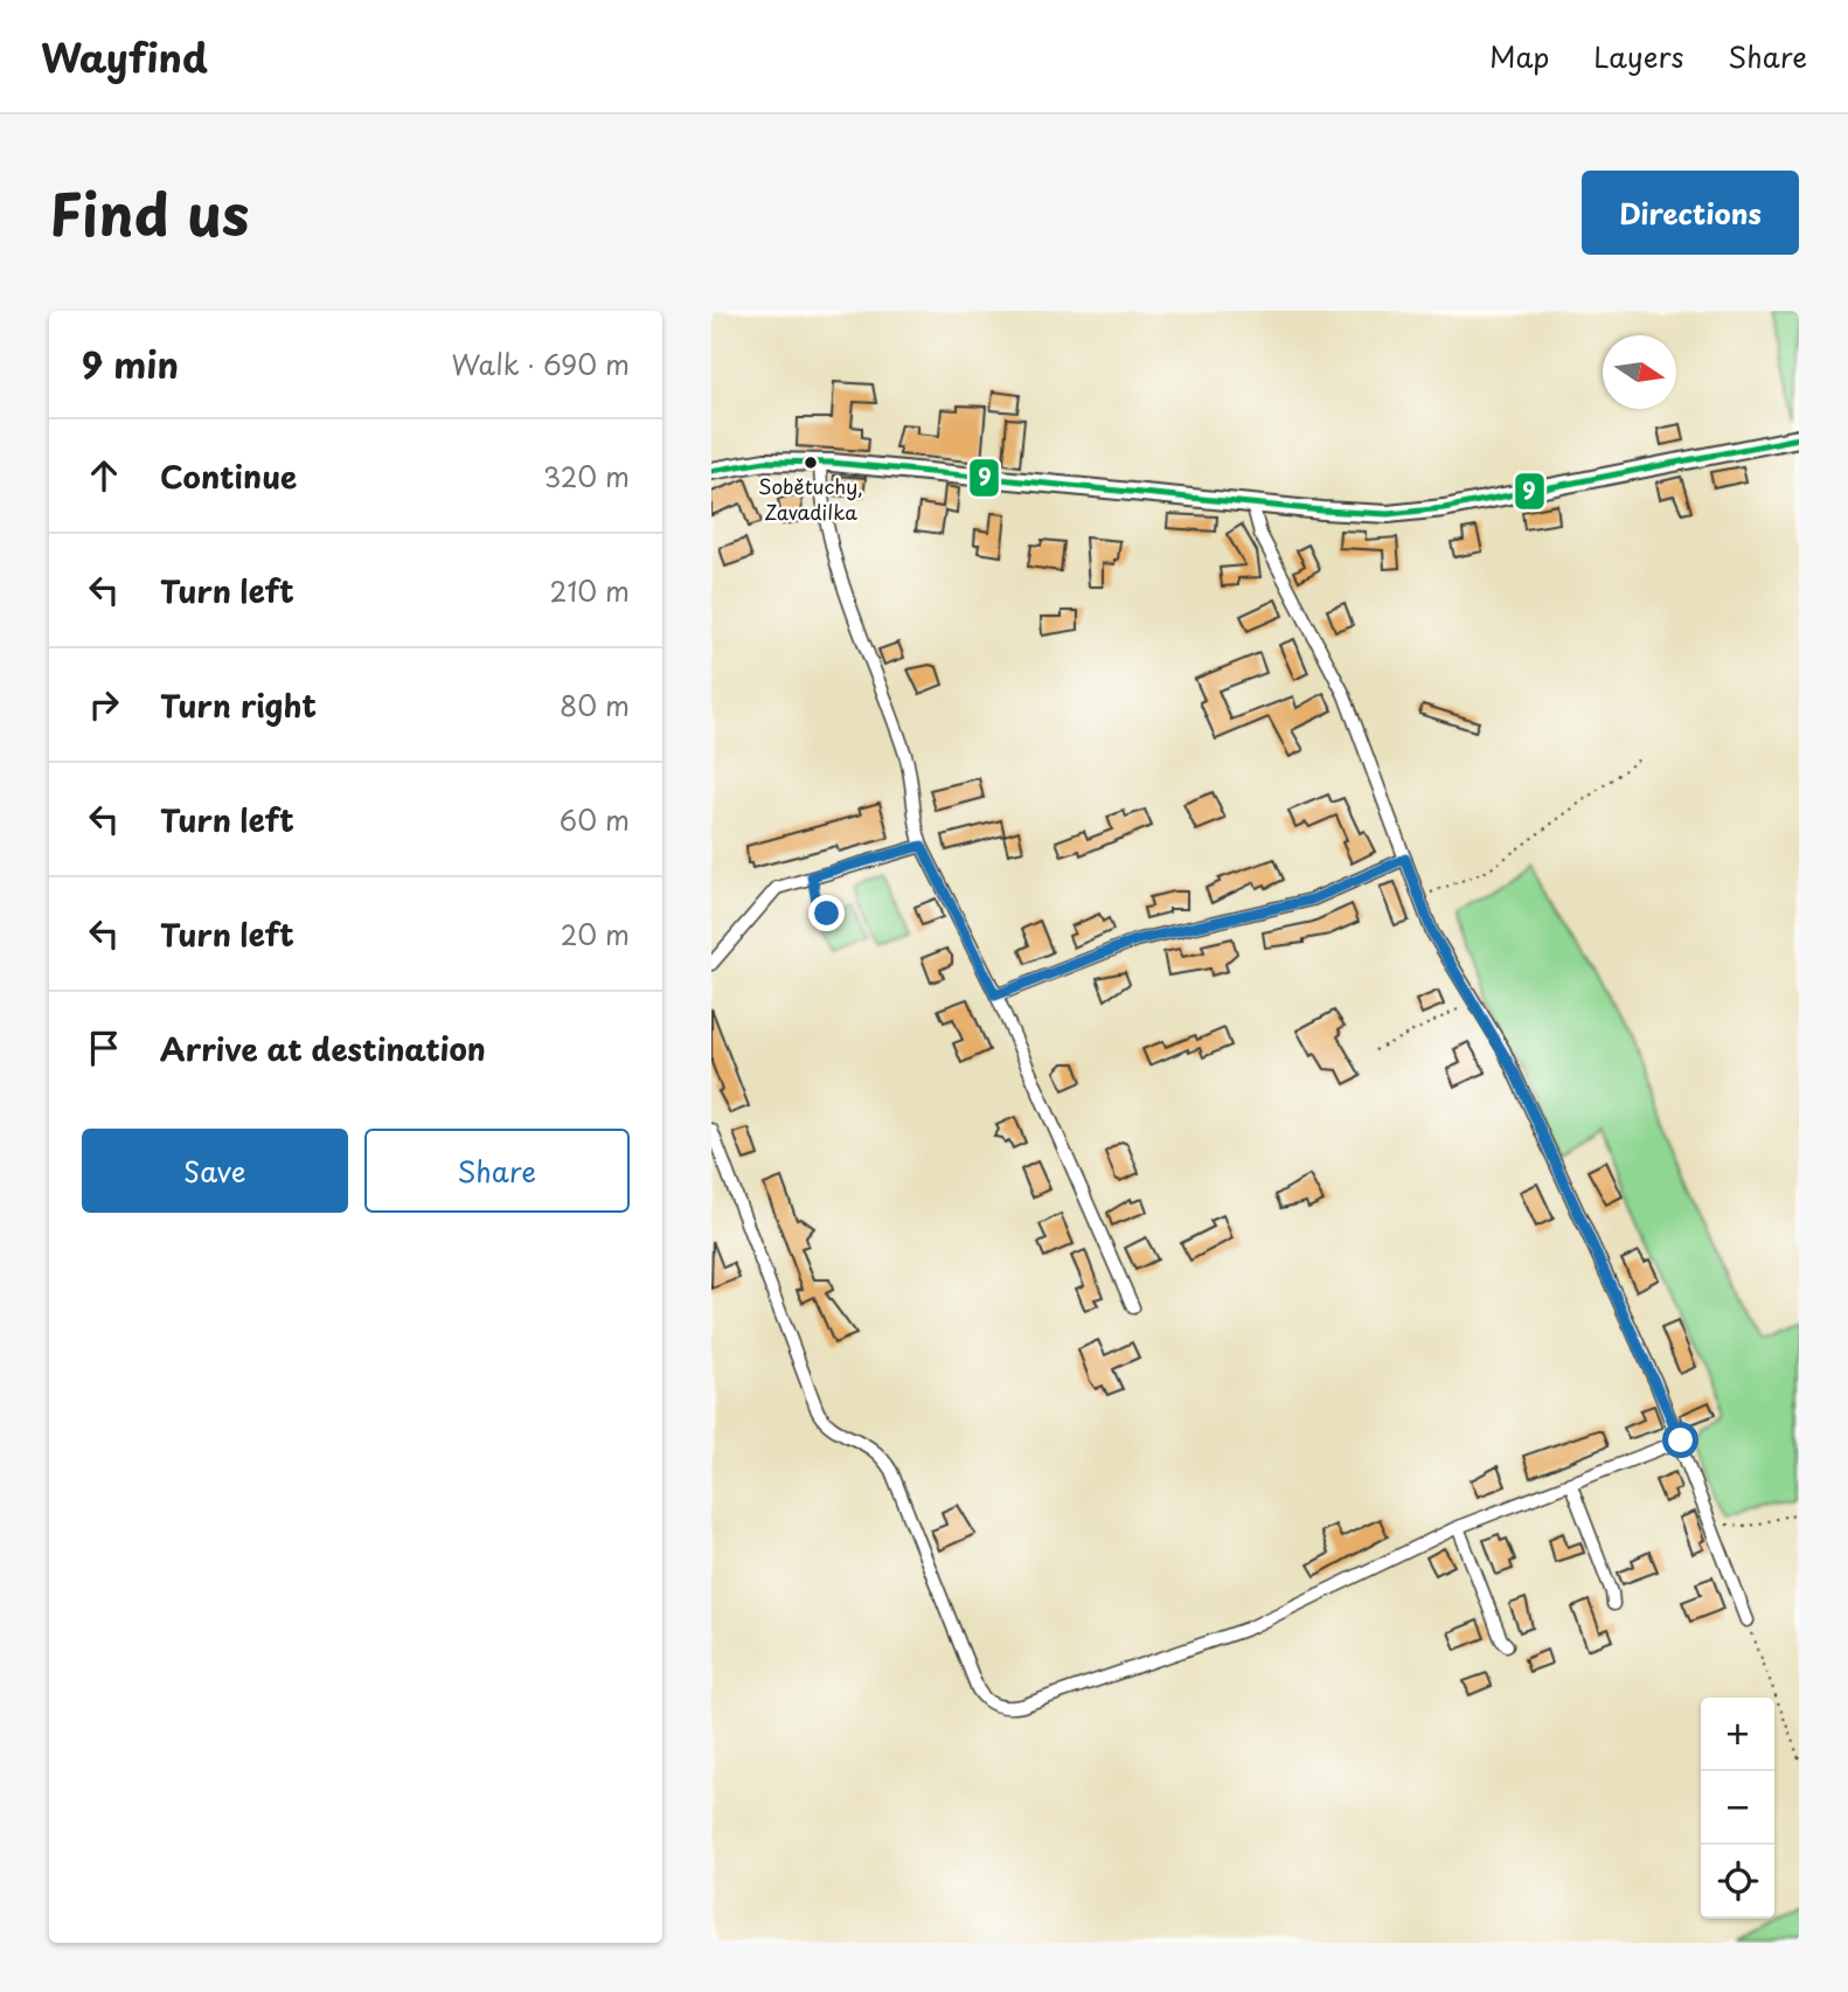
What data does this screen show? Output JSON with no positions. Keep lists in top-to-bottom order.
{
  "places": ["Sobětuchy, Zavadilka"],
  "lines": ["transit line 9"],
  "north": "right",
  "page": {
    "header": "Wayfind",
    "nav": ["Map", "Layers", "Share"],
    "title": "Find us",
    "buttons": [
      "Directions",
      ["Save", "Share"]
    ],
    "heading": ["9 min", "Walk · 690 m"],
    "list": [
      ["Continue", "320 m"],
      ["Turn left", "210 m"],
      ["Turn right", "80 m"],
      ["Turn left", "60 m"],
      ["Turn left", "20 m"],
      "Arrive at destination"
    ],
    "map_buttons": ["+", "−"]
  }
}
